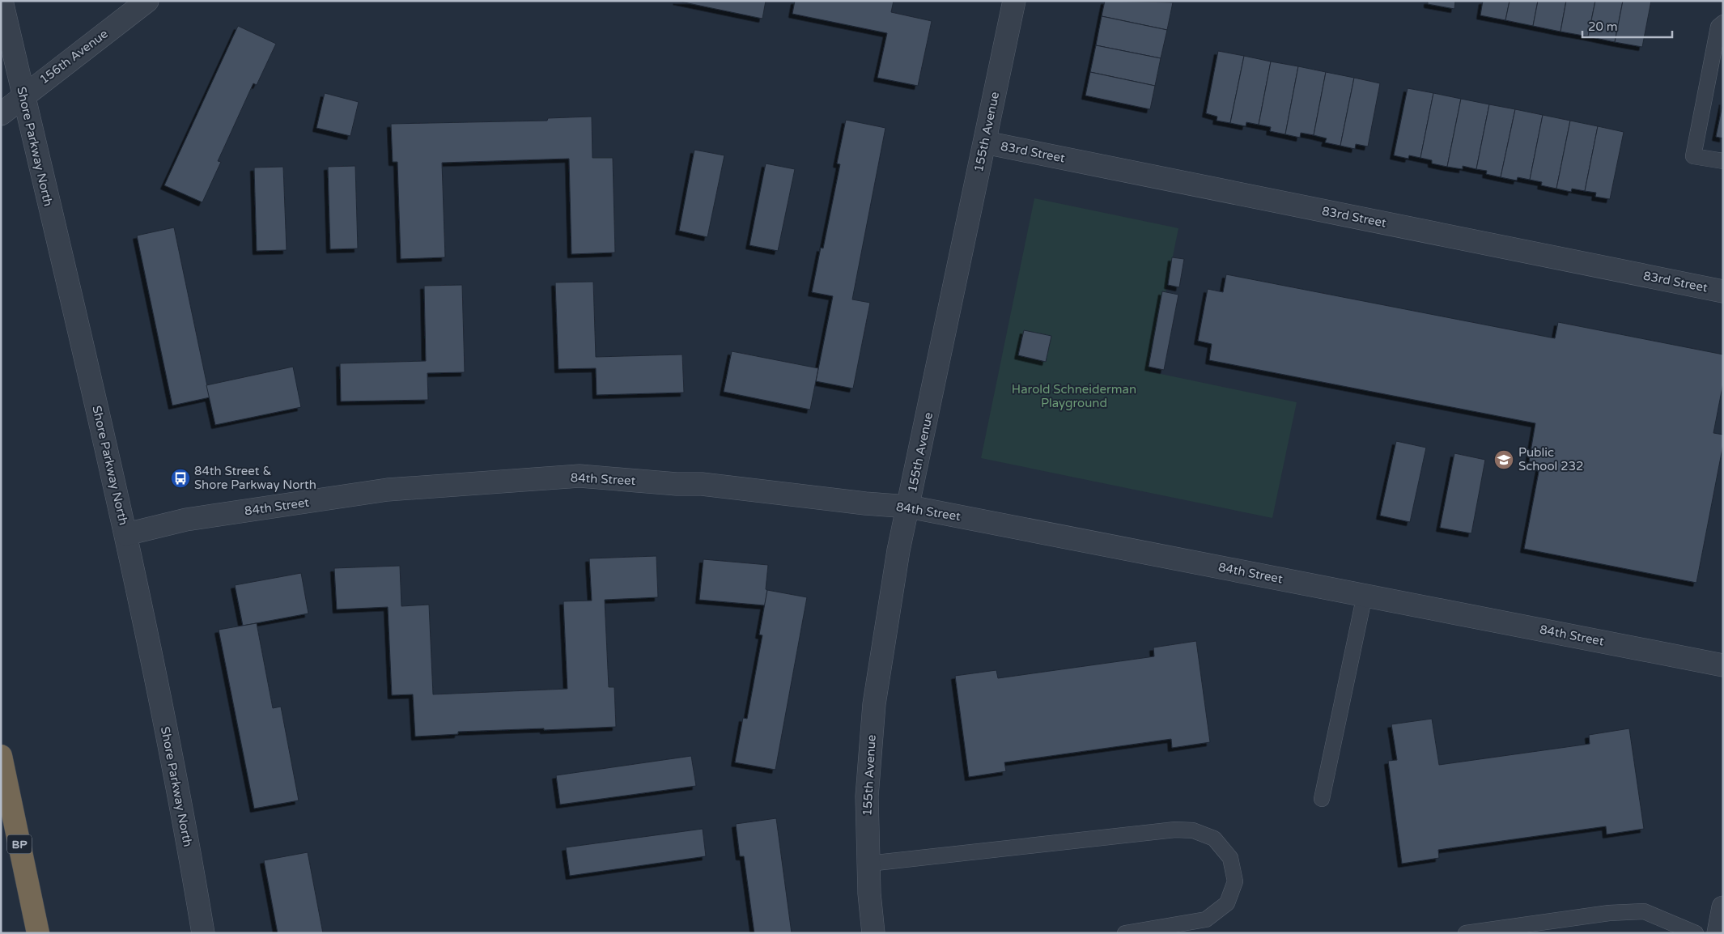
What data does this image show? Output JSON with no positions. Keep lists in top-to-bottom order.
{
  "streets": {
    "highway": ["BP"],
    "street": [
      "156th Avenue",
      "155th Avenue",
      "Shore Parkway North",
      "83rd Street",
      "84th Street"
    ]
  },
  "crossings": [
    ["156th Avenue", "Shore Parkway North"],
    ["155th Avenue", "83rd Street"],
    ["155th Avenue", "84th Street"],
    ["Shore Parkway North", "84th Street"]
  ],
  "parks": ["Harold Schneiderman Playground"],
  "places": {
    "school or university": ["Public School 232"],
    "bus stop": ["84th Street & Shore Parkway North"]
  },
  "scale_bar": "20 m"
}
